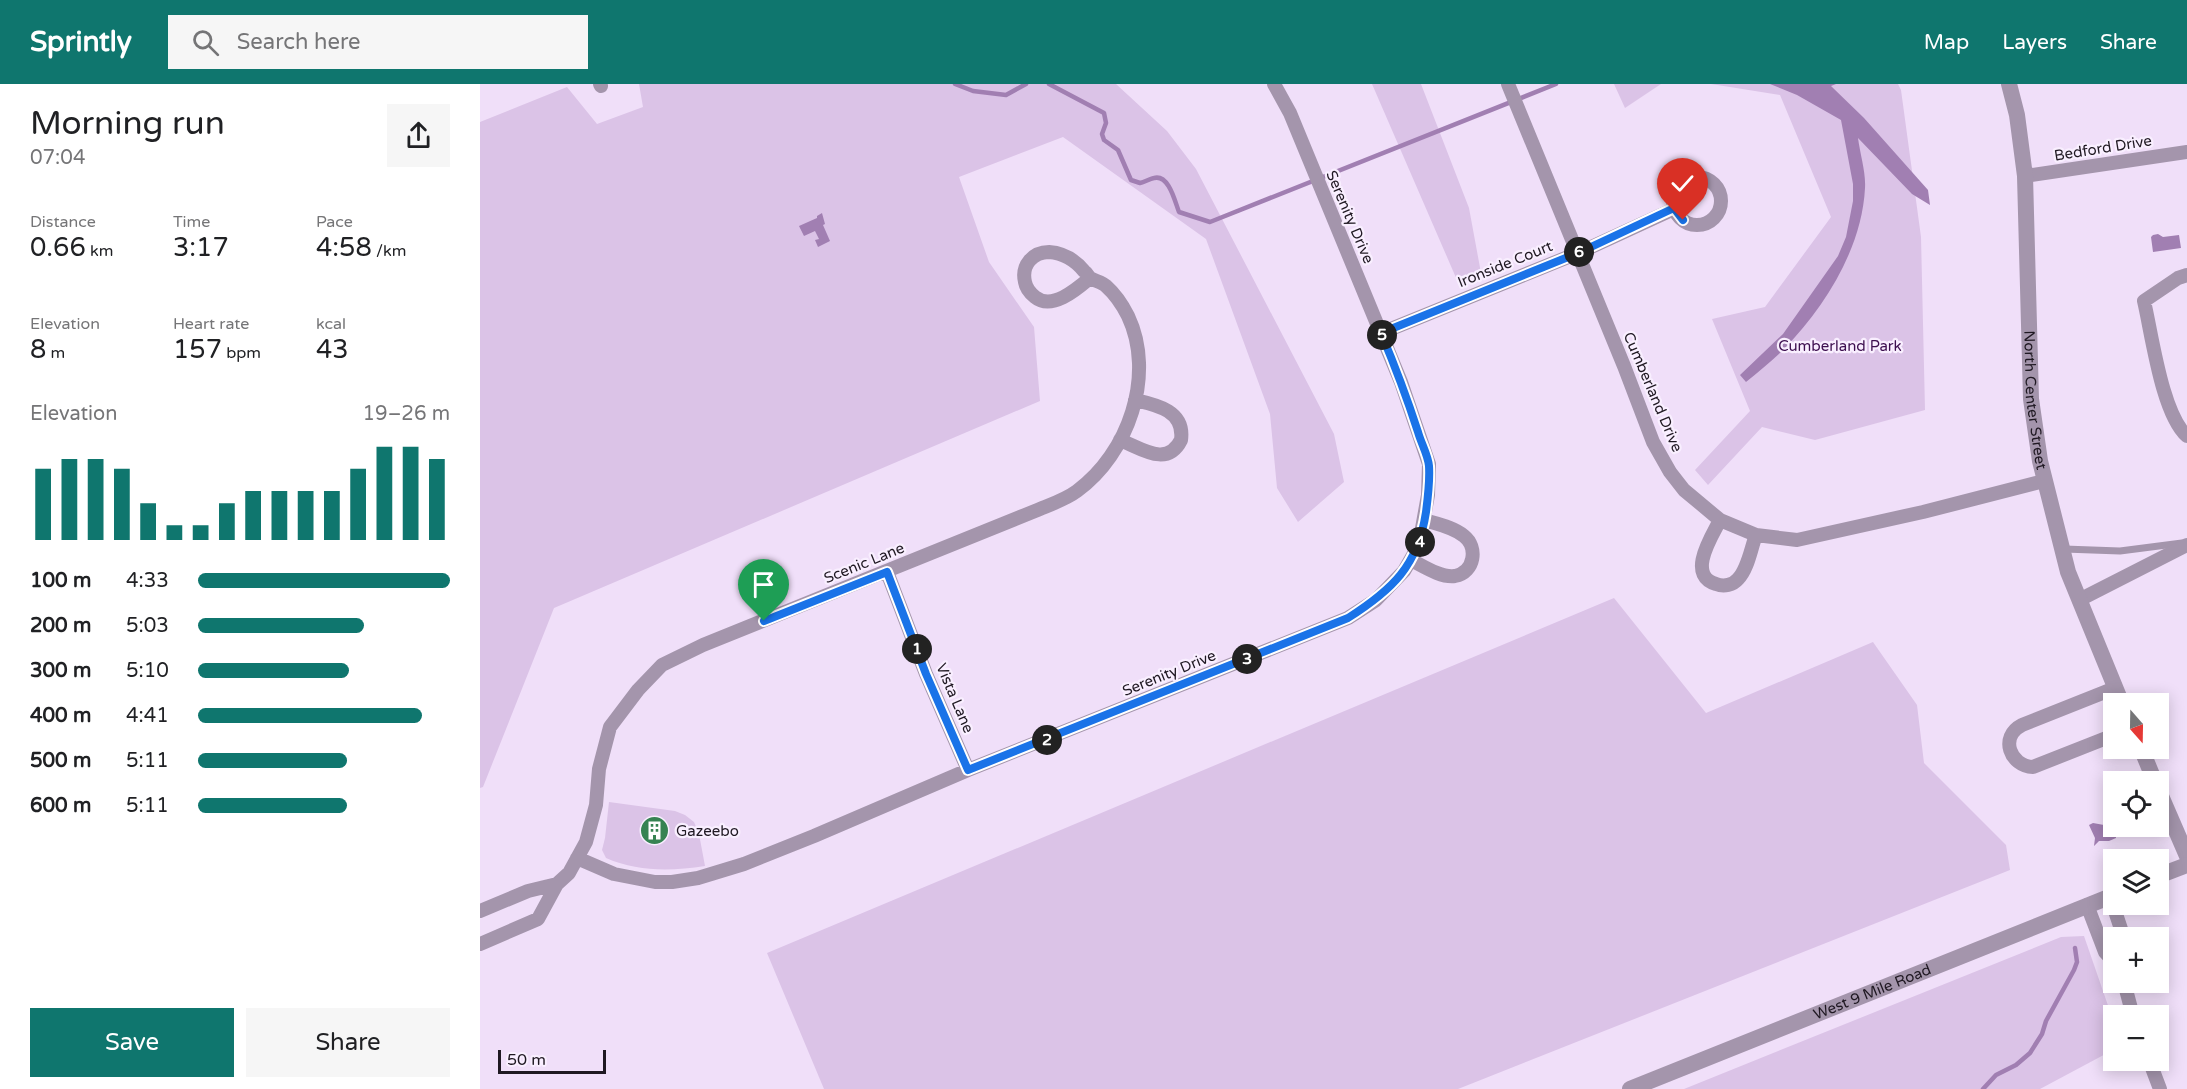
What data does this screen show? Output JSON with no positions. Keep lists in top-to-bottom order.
{
  "streets": {
    "street": [
      "Bedford Drive",
      "Serenity Drive",
      "Ironside Court",
      "Cumberland Drive",
      "North Center Street",
      "Scenic Lane",
      "Vista Lane",
      "West 9 Mile Road"
    ]
  },
  "crossings": [
    ["Bedford Drive", "North Center Street"],
    ["Serenity Drive", "Ironside Court"],
    ["Serenity Drive", "Scenic Lane"],
    ["Serenity Drive", "Vista Lane"],
    ["Ironside Court", "Cumberland Drive"],
    ["Cumberland Drive", "North Center Street"],
    ["Scenic Lane", "Vista Lane"]
  ],
  "parks": ["Cumberland Park"],
  "places": {
    "building": ["Gazeebo"]
  },
  "scale_bar": "50 m",
  "north": "bottom",
  "page": {
    "header": "Sprintly",
    "search": "Search here",
    "nav": ["Map", "Layers", "Share"],
    "heading": ["Morning run", "07:04"],
    "stats": [
      ["Distance", "0.66 km"],
      ["Time", "3:17"],
      ["Pace", "4:58 /km"],
      ["Elevation", "8 m"],
      ["Heart rate", "157 bpm"],
      ["kcal", "43"]
    ],
    "pins": [
      "6",
      "5",
      "4",
      "1",
      "3",
      "2"
    ],
    "chart": ["Elevation", "19–26 m"],
    "list": [
      {
        "name": "100 m",
        "note": "4:33"
      },
      {
        "name": "200 m",
        "note": "5:03"
      },
      {
        "name": "300 m",
        "note": "5:10"
      },
      {
        "name": "400 m",
        "note": "4:41"
      },
      {
        "name": "500 m",
        "note": "5:11"
      },
      {
        "name": "600 m",
        "note": "5:11"
      }
    ],
    "map_buttons": ["+", "−"],
    "buttons": ["Save", "Share"],
    "scale": "50 m"
  }
}
